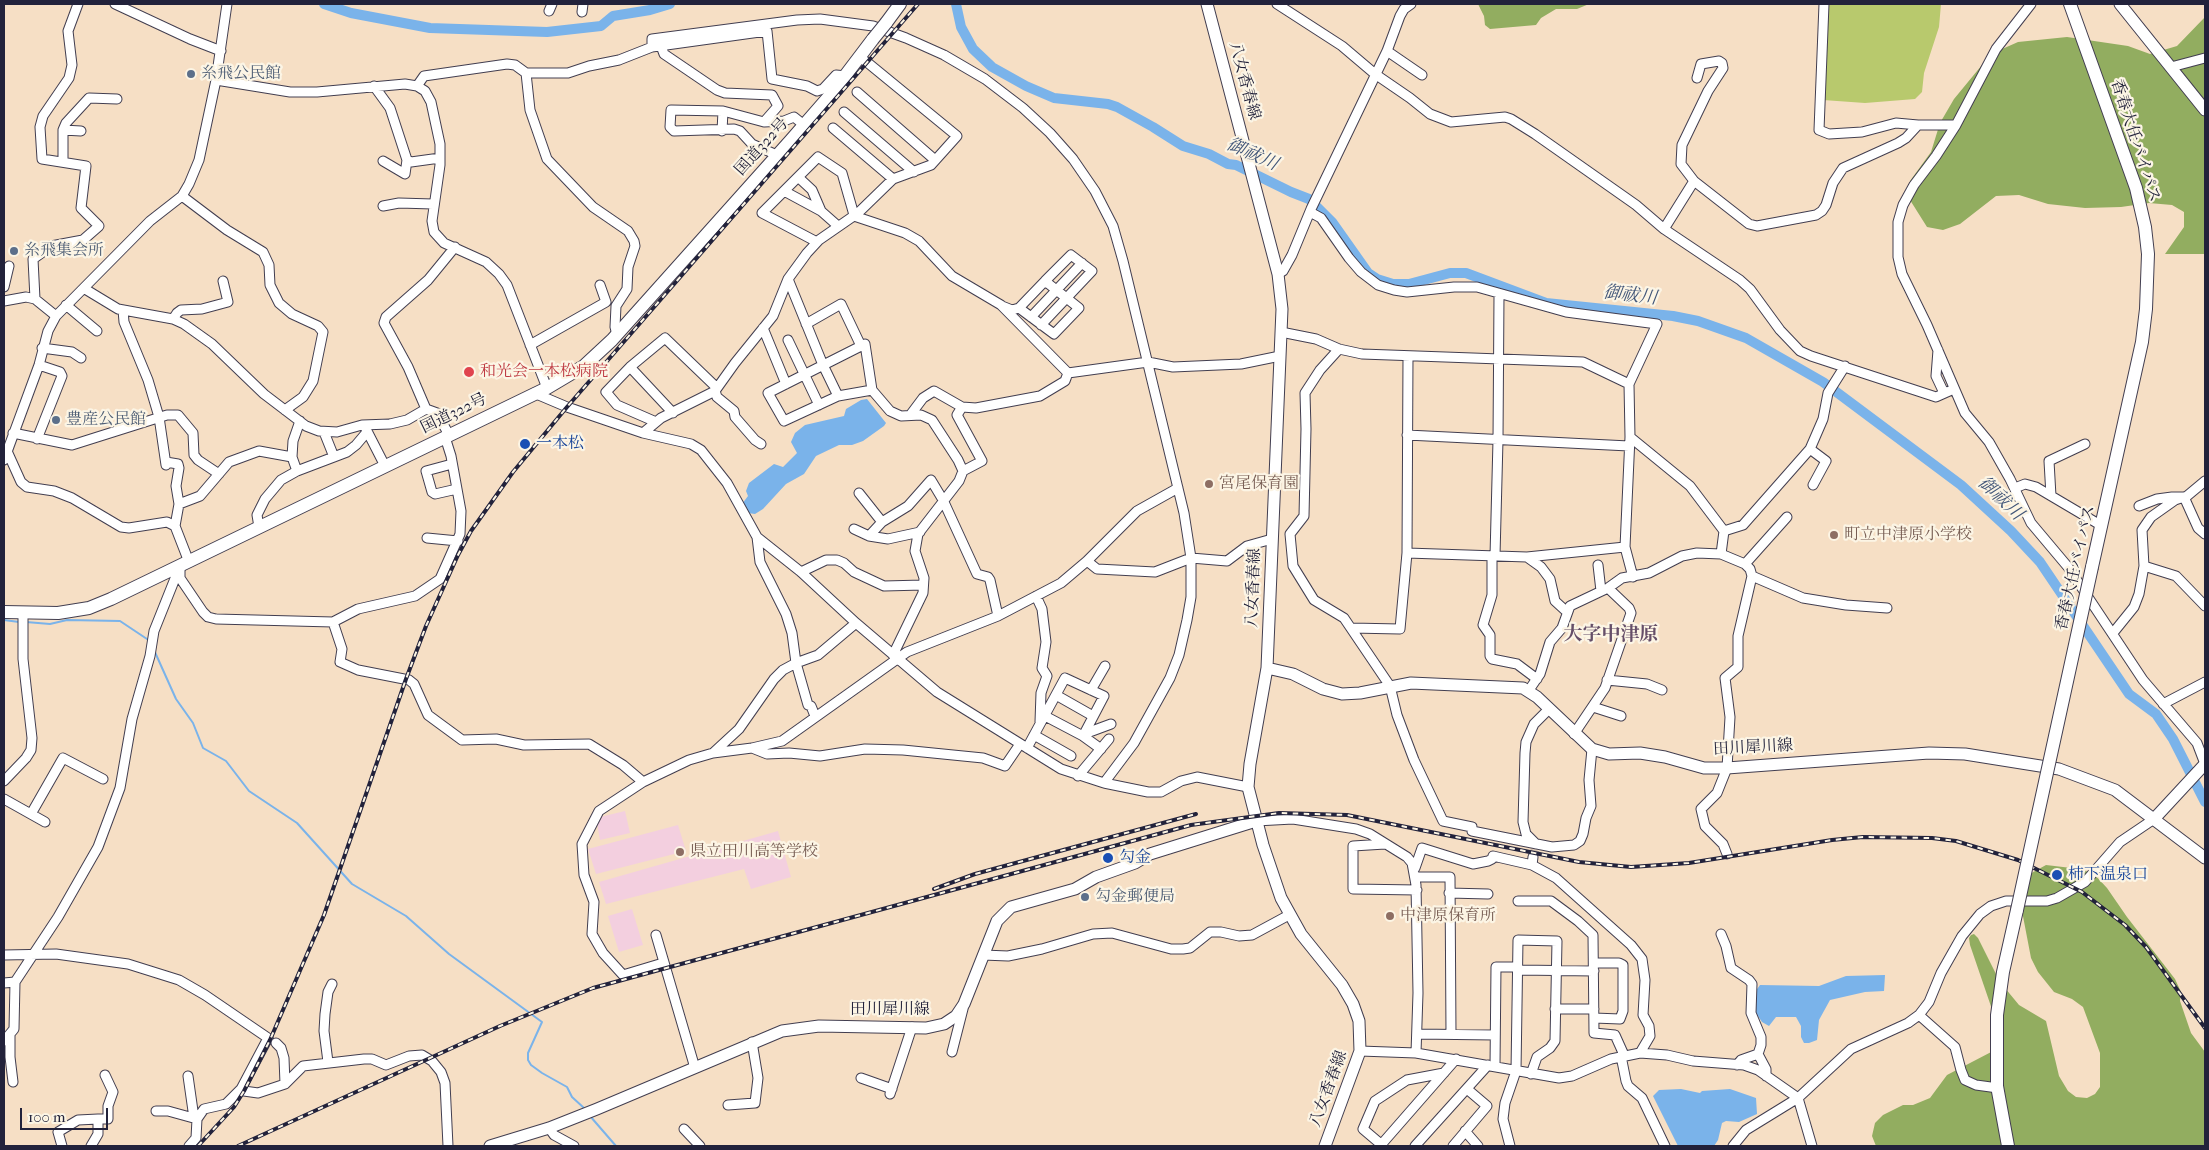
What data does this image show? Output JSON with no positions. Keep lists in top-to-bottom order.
{
  "streets": {
    "highway": ["香春大任バイパス", "国道322号"],
    "main road": ["八女香春線", "田川犀川線"]
  },
  "crossings": [
    ["八女香春線", "田川犀川線"]
  ],
  "districts": ["大字中津原"],
  "water": ["御祓川"],
  "places": [
    "糸飛公民館",
    "糸飛集会所",
    "和光会一本松病院",
    "豊産公民館",
    "一本松",
    "宮尾保育園",
    "町立中津原小学校",
    "県立田川高等学校",
    "勾金",
    "柿下温泉口",
    "勾金郵便局",
    "中津原保育所"
  ],
  "scale_bar": "100 m"
}
